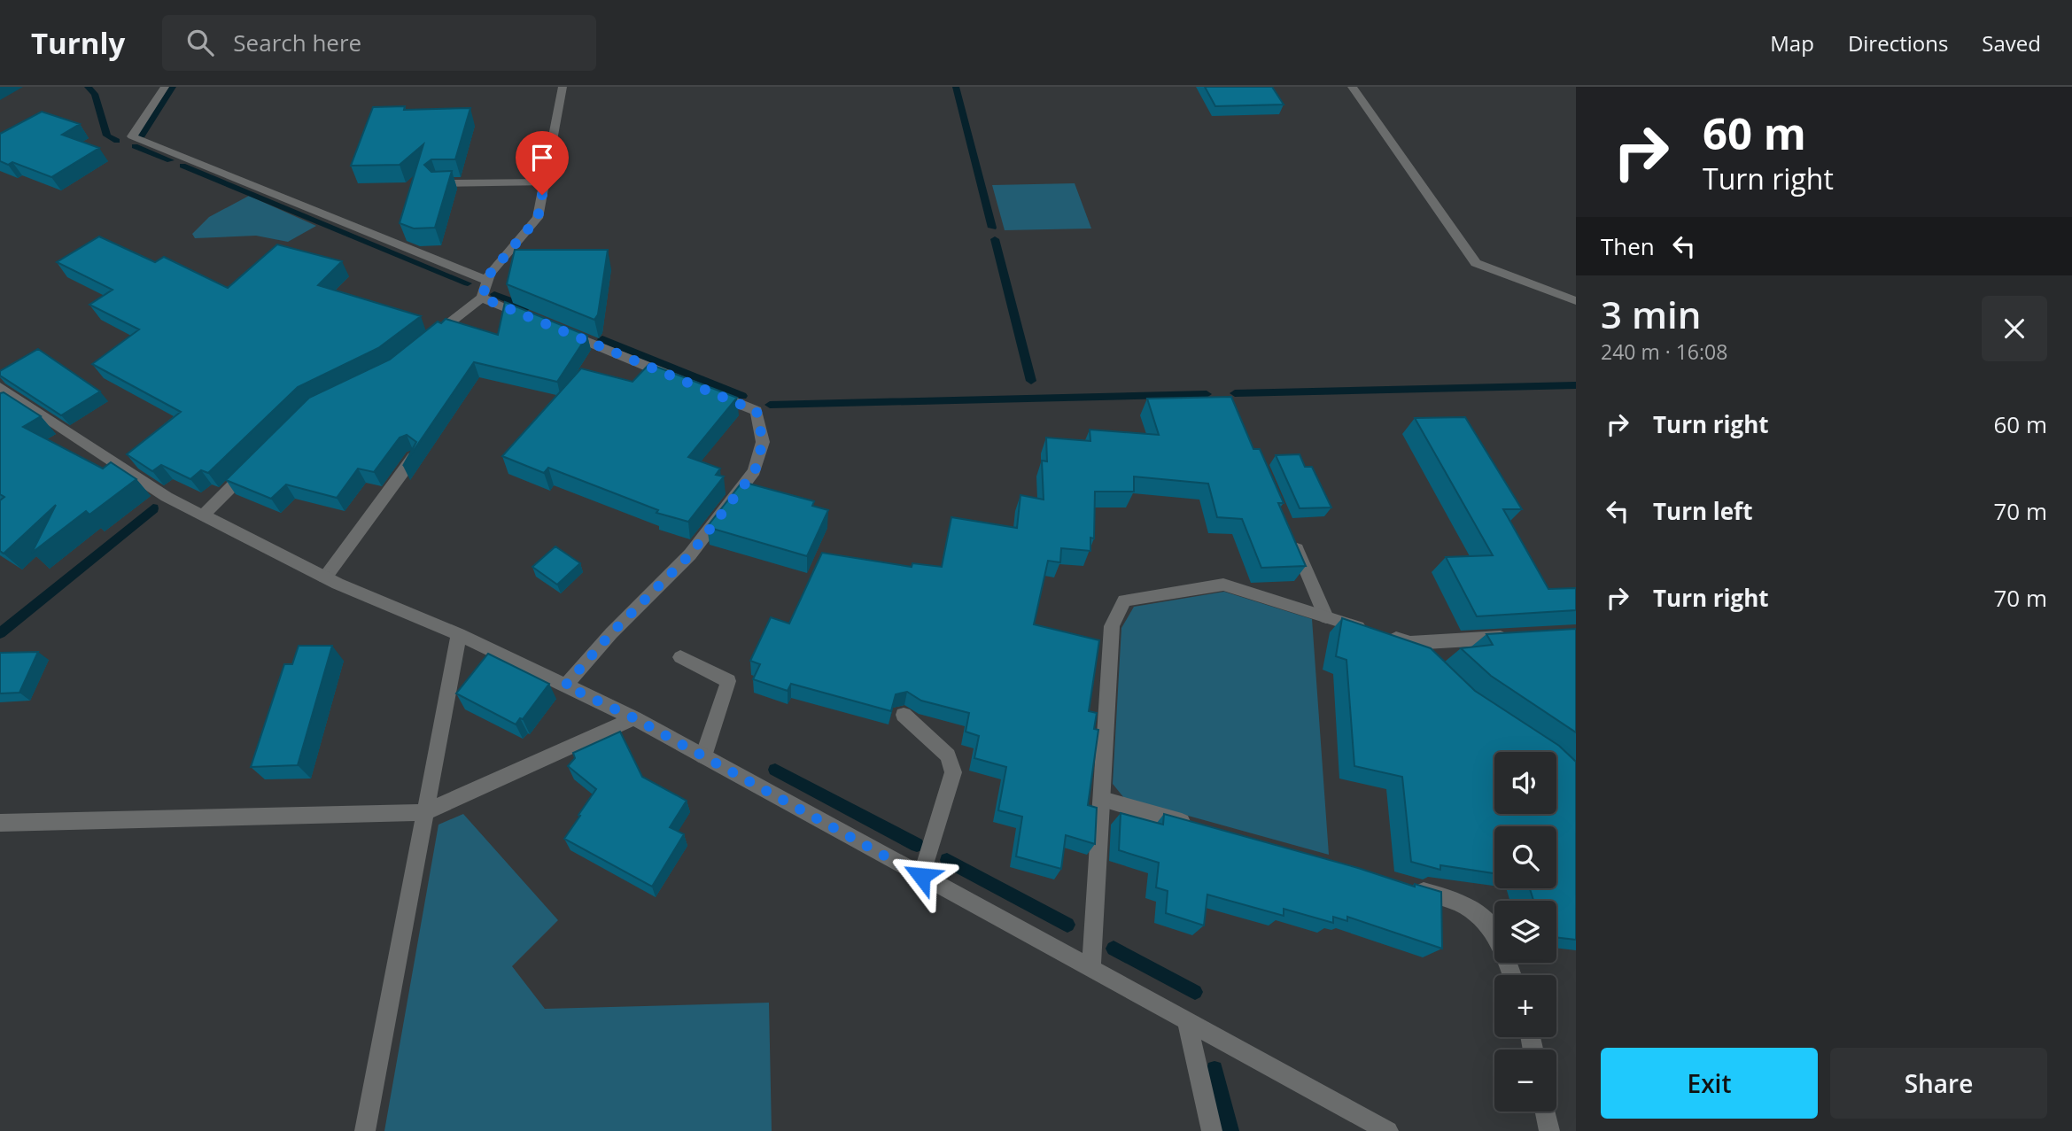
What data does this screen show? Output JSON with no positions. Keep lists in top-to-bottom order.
{
  "page": {
    "header": "Turnly",
    "search": "Search here",
    "nav": ["Map", "Directions", "Saved"],
    "turn": ["60 m", "Turn right"],
    "then": "Then",
    "heading": ["3 min", "240 m · 16:08"],
    "list": [
      {
        "name": "Turn right",
        "value": "60 m"
      },
      {
        "name": "Turn left",
        "value": "70 m"
      },
      {
        "name": "Turn right",
        "value": "70 m"
      }
    ],
    "map_buttons": ["+", "−"],
    "buttons": ["Exit", "Share"]
  }
}
